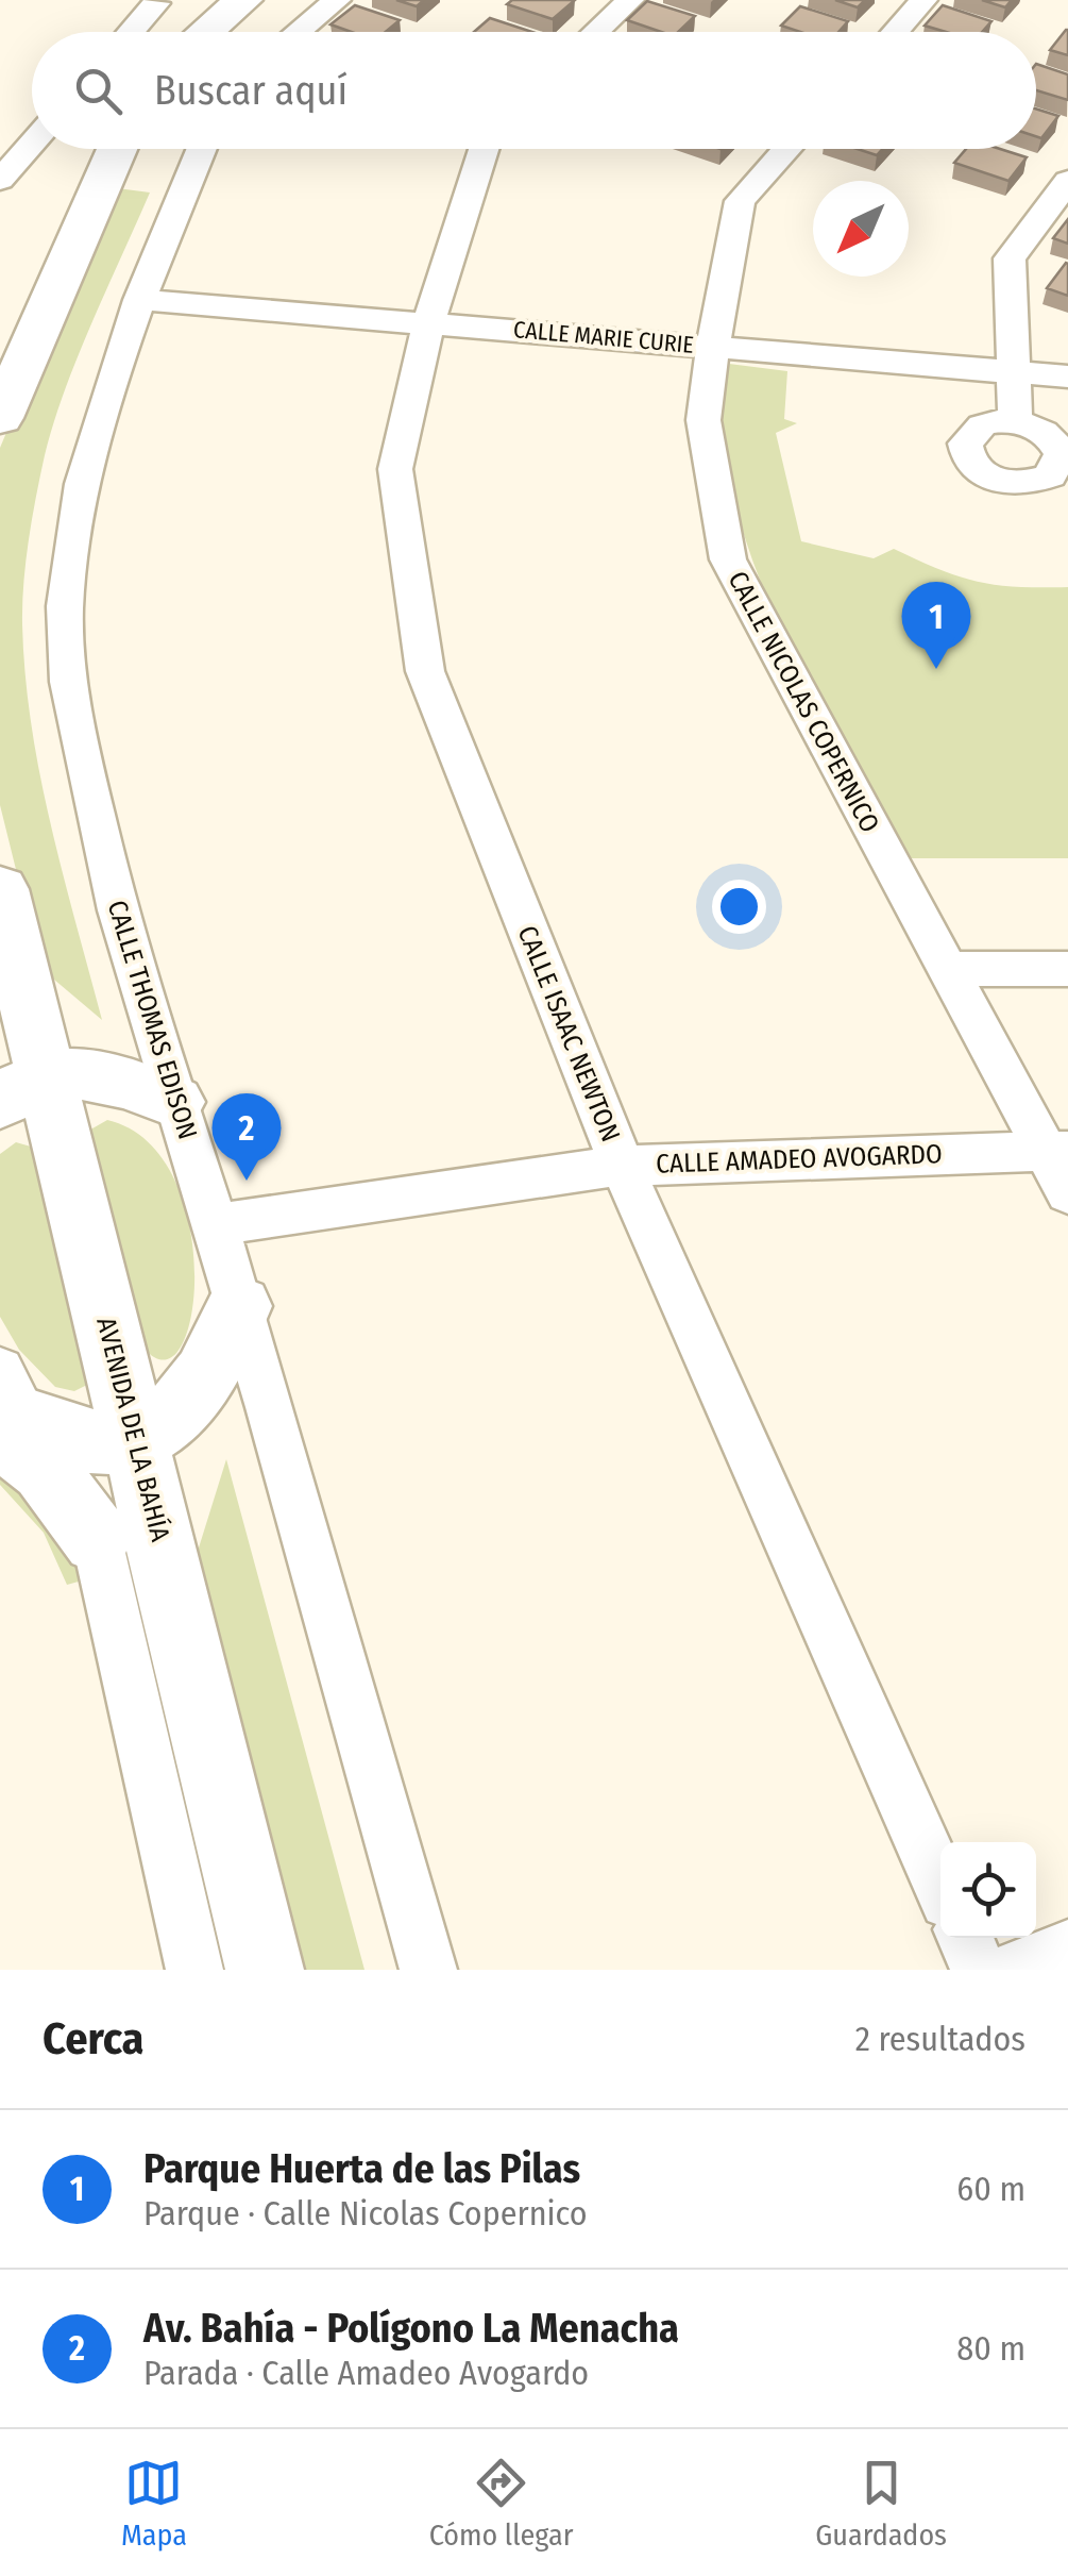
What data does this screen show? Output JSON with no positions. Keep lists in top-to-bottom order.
{
  "streets": {
    "street": [
      "CALLE MARIE CURIE",
      "CALLE NICOLAS COPERNICO",
      "CALLE THOMAS EDISON",
      "CALLE ISAAC NEWTON",
      "CALLE AMADEO AVOGARDO",
      "AVENIDA DE LA BAHÍA"
    ]
  },
  "crossings": [
    ["CALLE MARIE CURIE", "CALLE NICOLAS COPERNICO"],
    ["CALLE MARIE CURIE", "CALLE THOMAS EDISON"],
    ["CALLE MARIE CURIE", "CALLE ISAAC NEWTON"],
    ["CALLE NICOLAS COPERNICO", "CALLE AMADEO AVOGARDO"],
    ["CALLE THOMAS EDISON", "CALLE AMADEO AVOGARDO"],
    ["CALLE ISAAC NEWTON", "CALLE AMADEO AVOGARDO"]
  ],
  "north": "bottom left",
  "page": {
    "search": "Buscar aquí",
    "pins": ["1", "2"],
    "heading": ["Cerca", "2 resultados"],
    "list": [
      {
        "mark": "1",
        "name": "Parque Huerta de las Pilas",
        "note": "Parque · Calle Nicolas Copernico",
        "value": "60 m"
      },
      {
        "mark": "2",
        "name": "Av. Bahía - Polígono La Menacha",
        "note": "Parada · Calle Amadeo Avogardo",
        "value": "80 m"
      }
    ],
    "nav": ["Mapa", "Cómo llegar", "Guardados"]
  }
}
